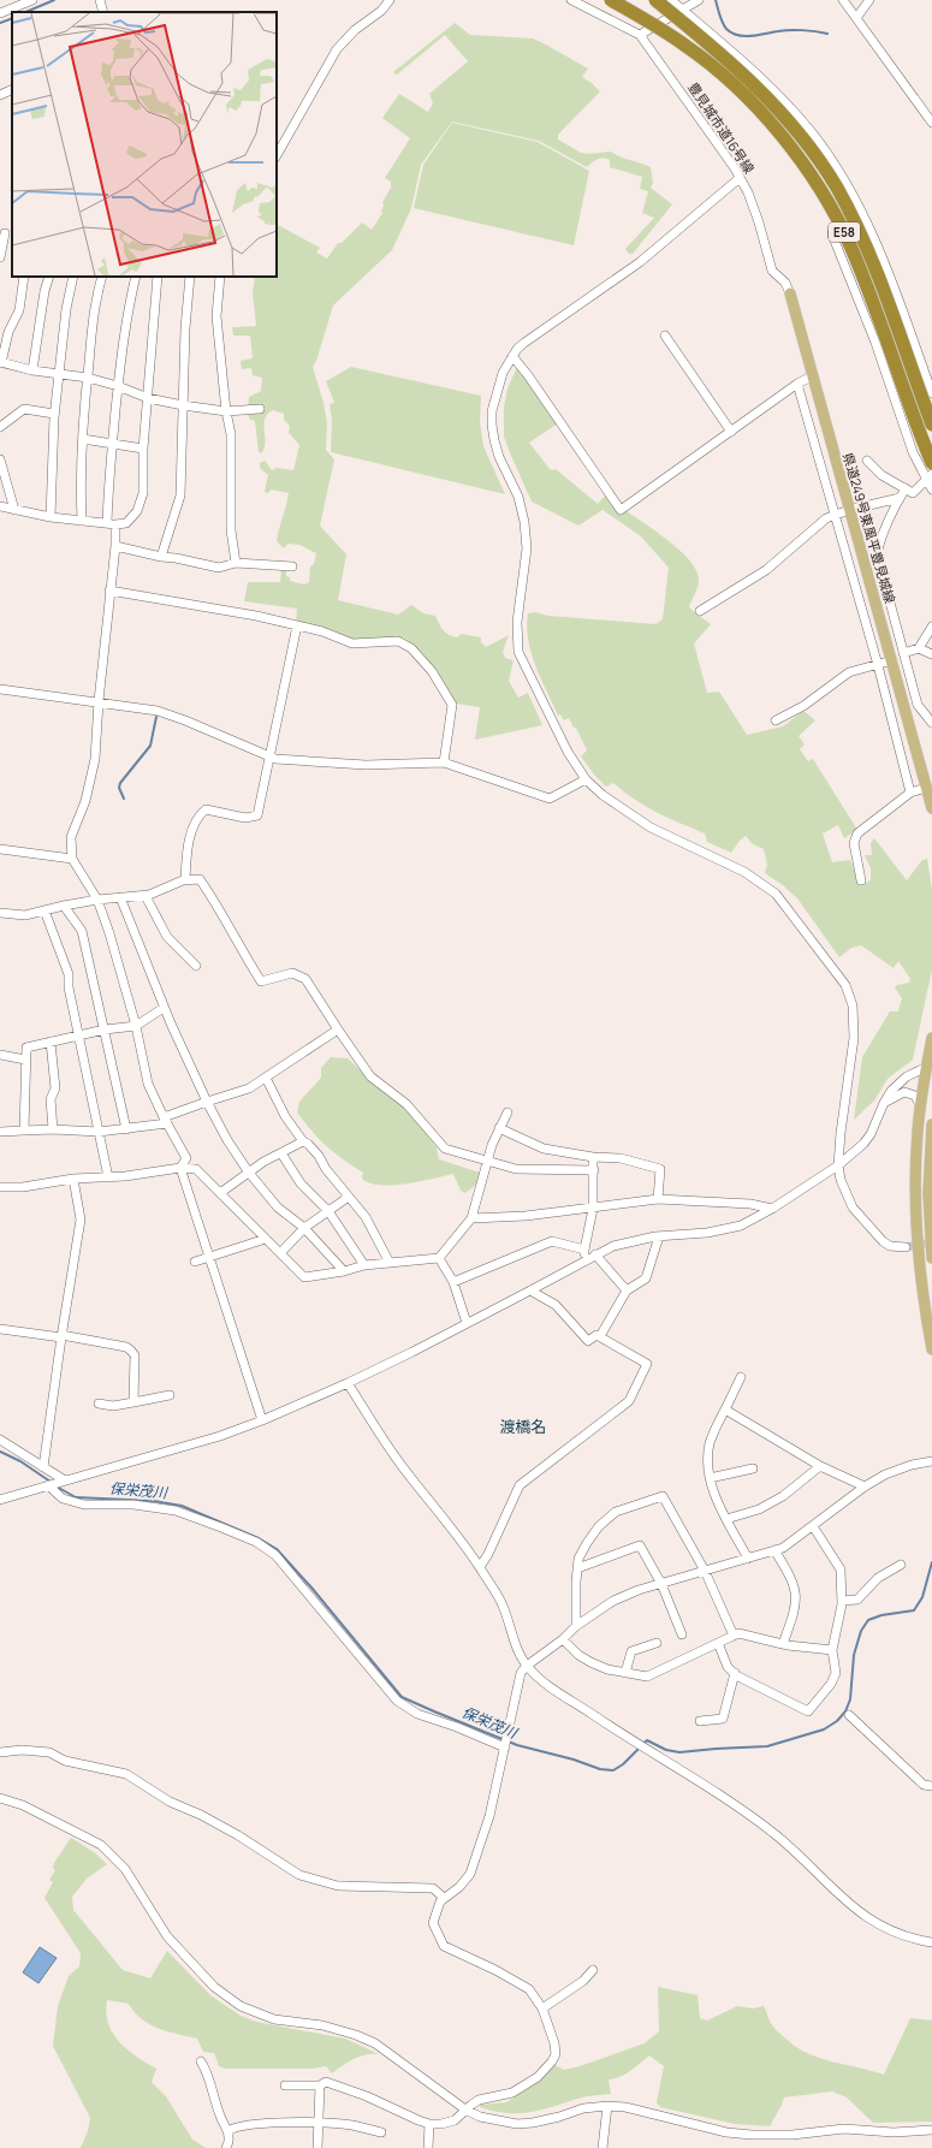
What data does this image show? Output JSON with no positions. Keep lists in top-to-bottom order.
{
  "streets": {
    "highway": ["E58"],
    "main road": ["県道249号東風平豊見城線"],
    "street": ["豊見城市道16号線"]
  },
  "crossings": [
    ["豊見城市道16号線", "県道249号東風平豊見城線"]
  ],
  "districts": ["渡橋名"],
  "water": ["保栄茂川"]
}
